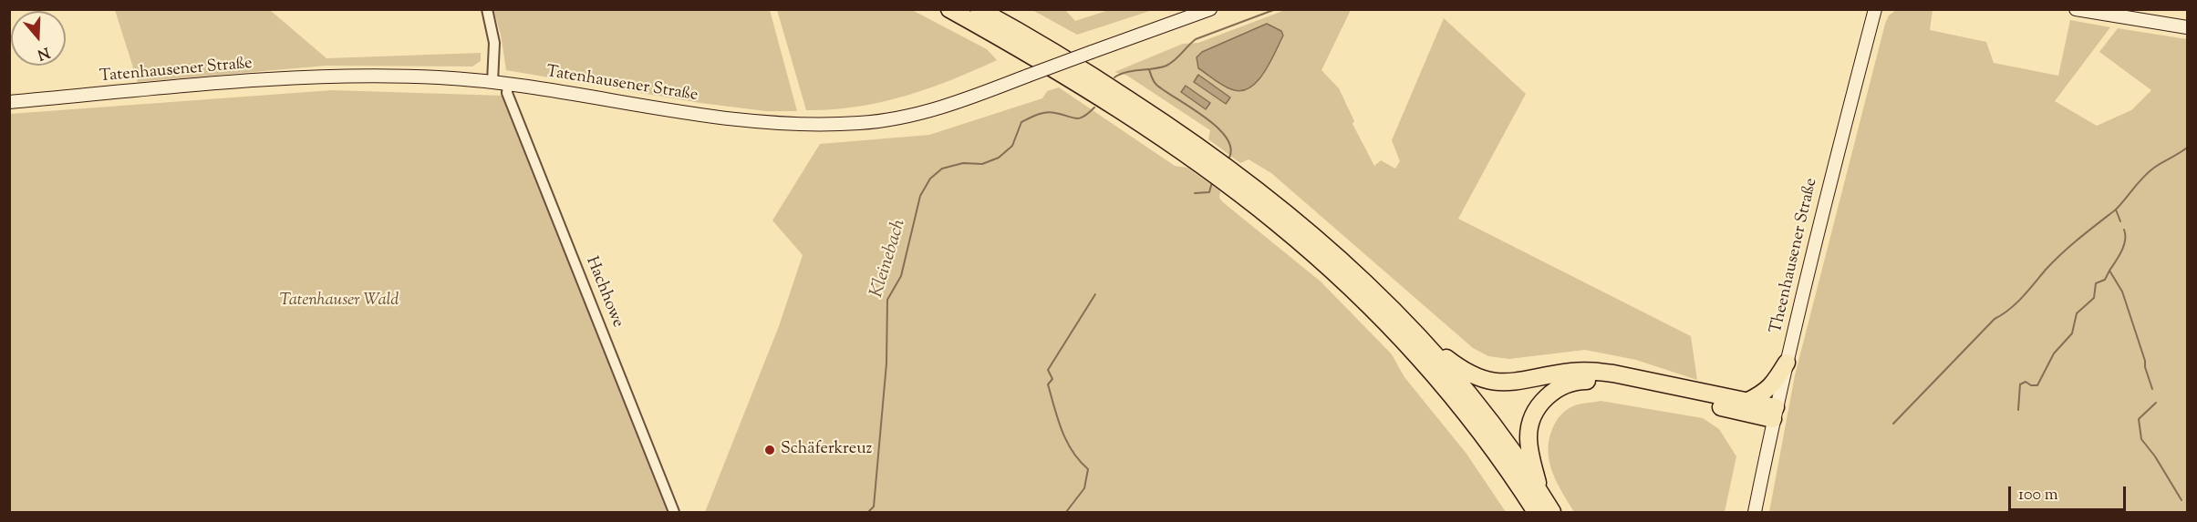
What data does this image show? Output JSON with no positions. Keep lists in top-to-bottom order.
{
  "streets": {
    "street": ["Tatenhausener Straße", "Theenhausener Straße", "Hachhowe"]
  },
  "crossings": [
    ["Tatenhausener Straße", "Hachhowe"]
  ],
  "water": ["Kleinebach"],
  "parks": ["Tatenhauser Wald"],
  "places": ["Schäferkreuz"],
  "scale_bar": "100 m",
  "north": "bottom"
}
